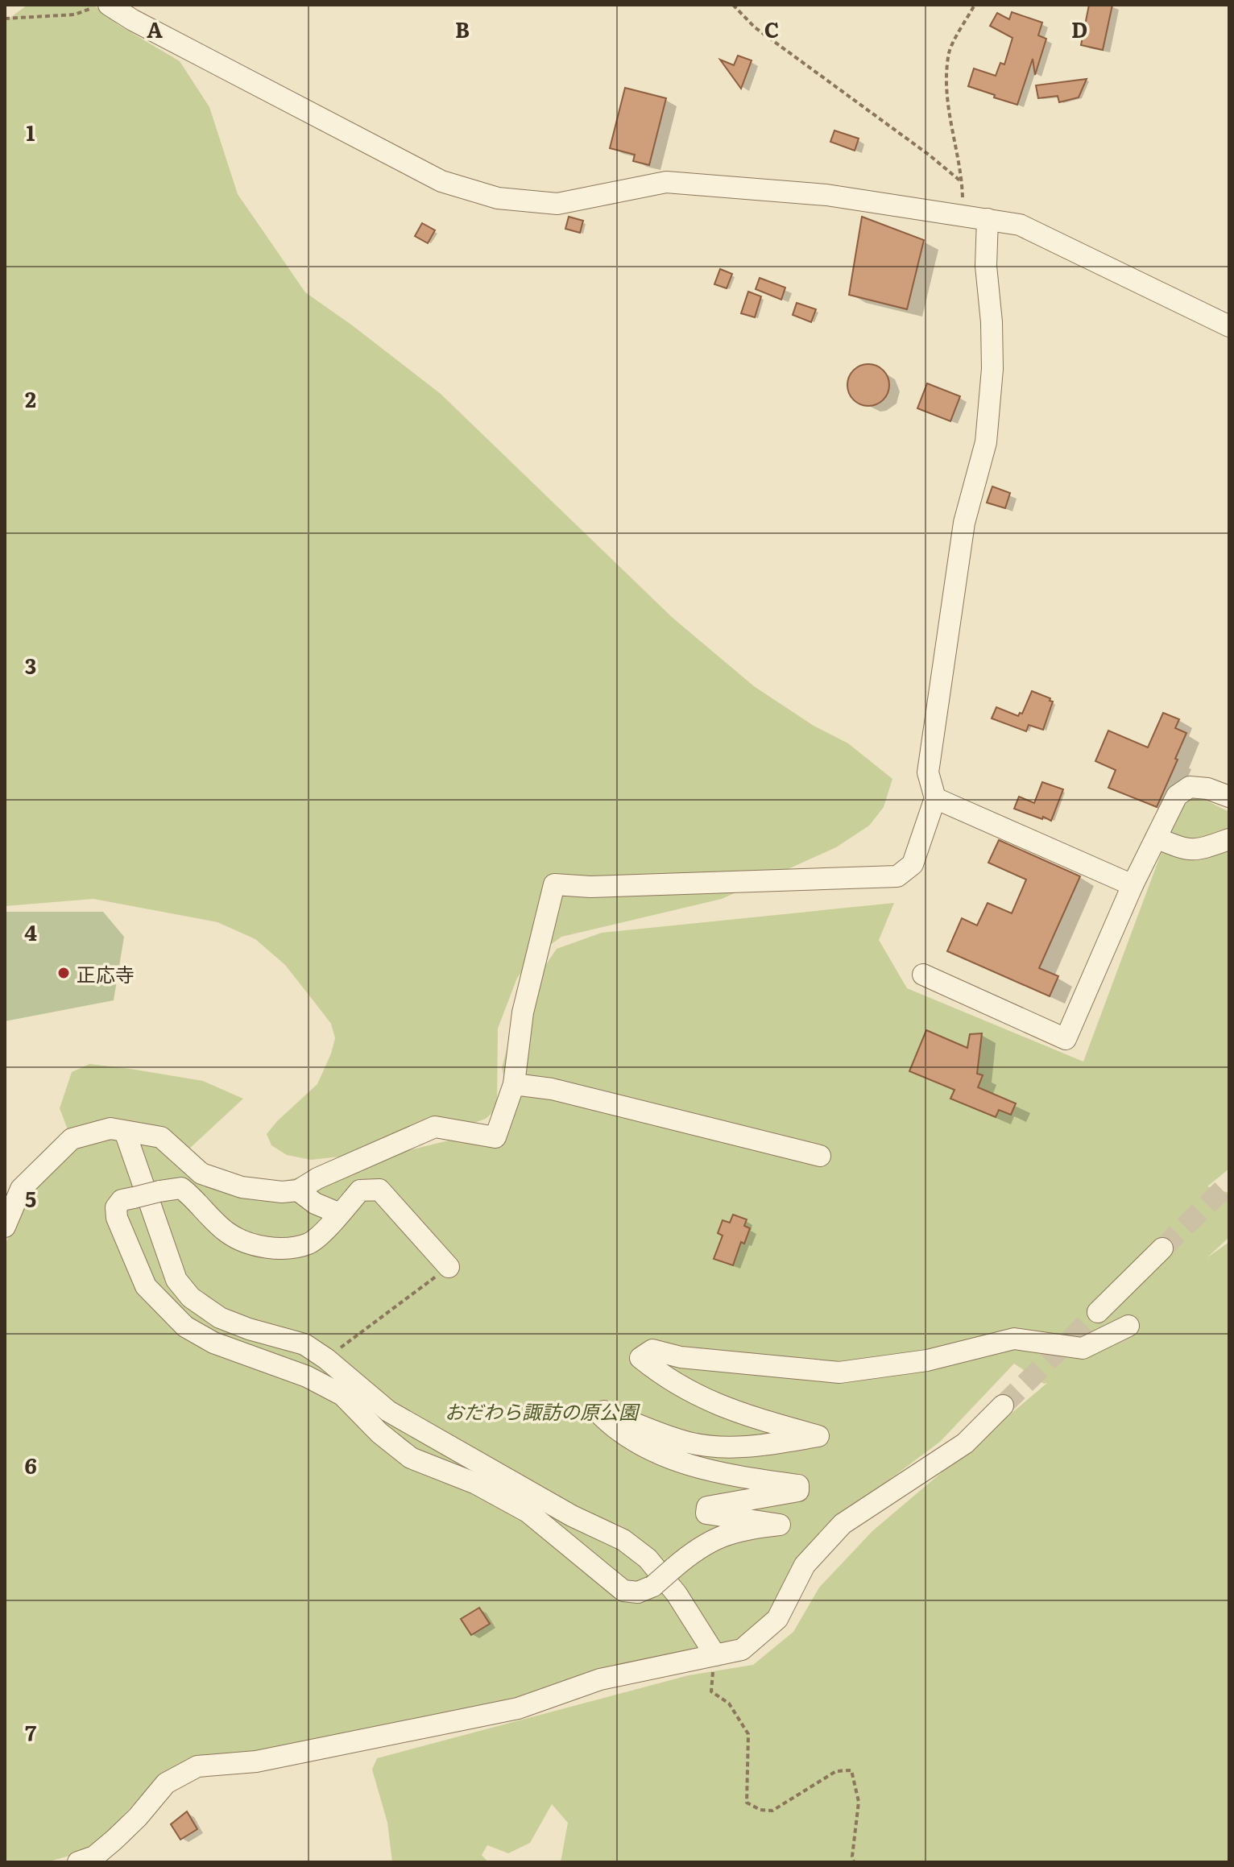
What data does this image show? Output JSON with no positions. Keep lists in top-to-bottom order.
{
  "parks": ["おだわら諏訪の原公園"],
  "places": ["正応寺"],
  "grid": {
    "columns": [
      "A",
      "B",
      "C",
      "D"
    ],
    "rows": [
      "1",
      "2",
      "3",
      "4",
      "5",
      "6",
      "7"
    ]
  }
}
